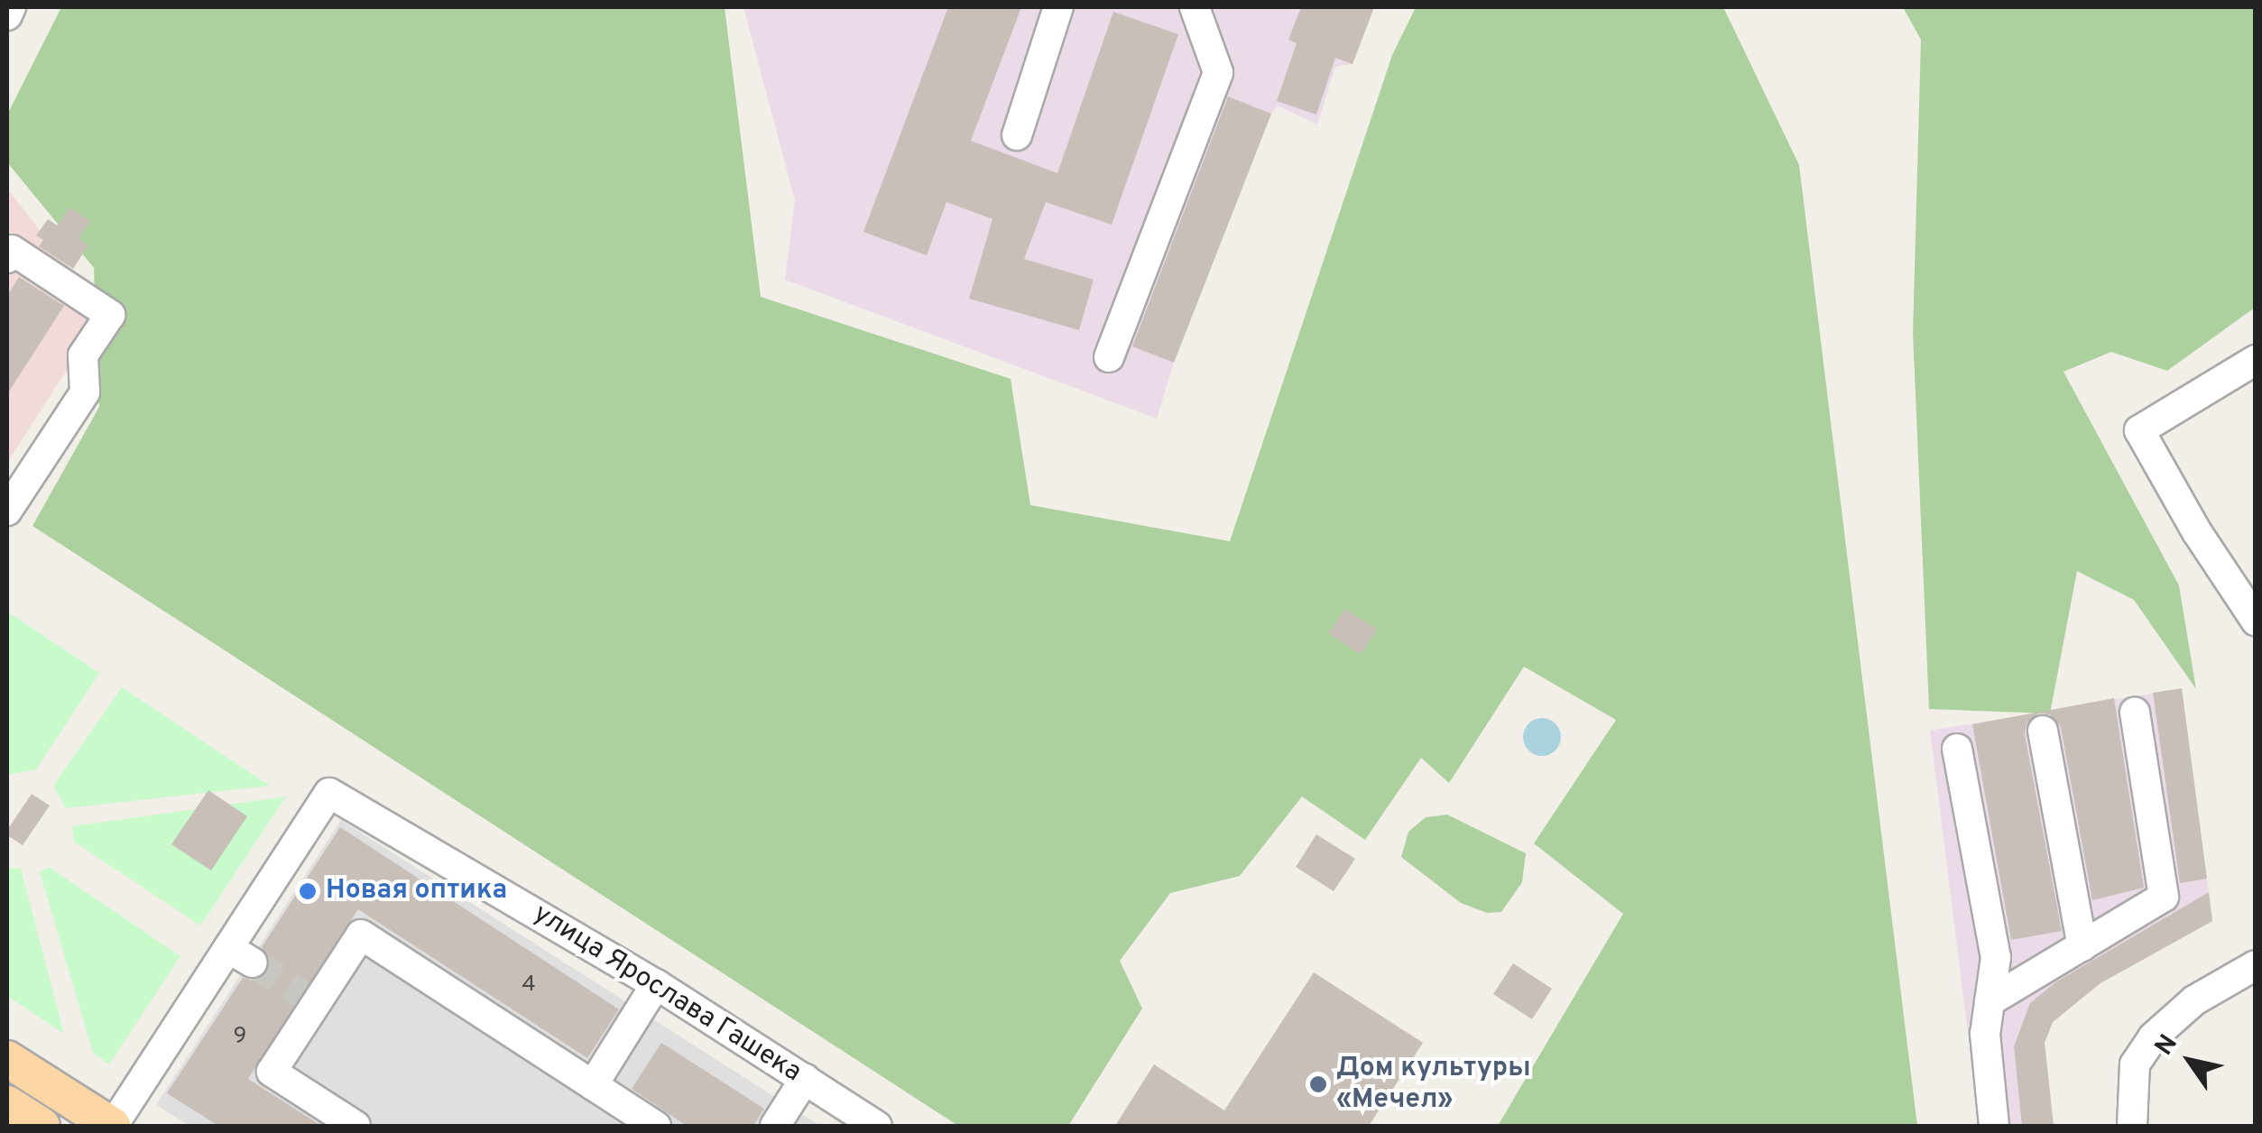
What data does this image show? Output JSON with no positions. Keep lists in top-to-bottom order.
{
  "streets": {
    "street": ["улица Ярослава Гашека"]
  },
  "places": ["Новая оптика", "Дом культуры «Мечел»"],
  "house_numbers": ["4", "9"],
  "north": "top left"
}
